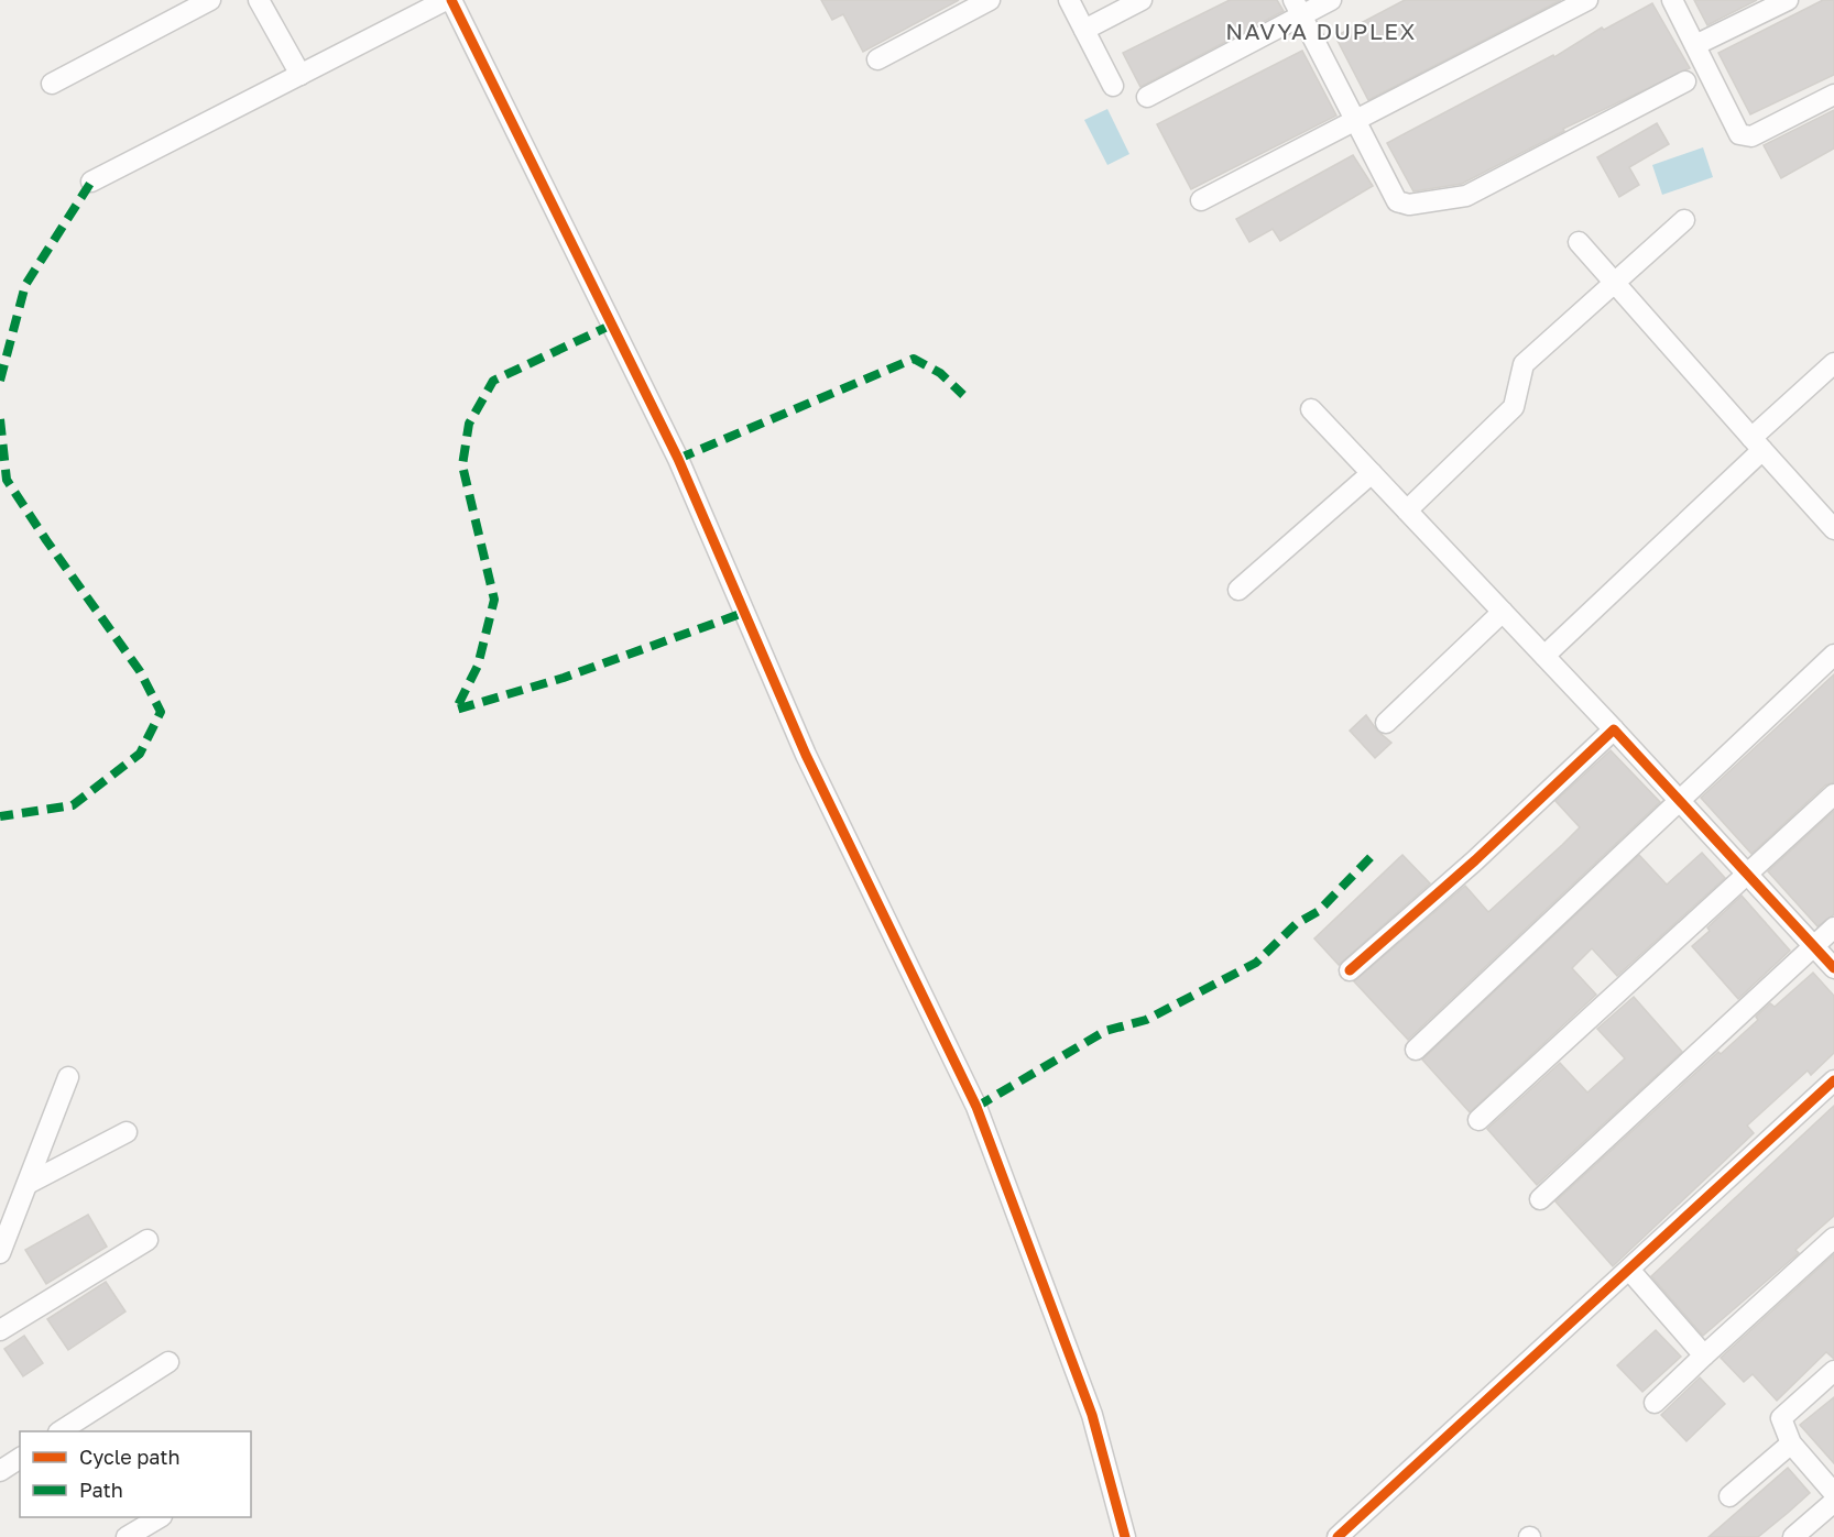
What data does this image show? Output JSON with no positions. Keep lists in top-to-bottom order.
{
  "districts": ["NAVYA DUPLEX"],
  "legend": ["Cycle path", "Path"]
}
